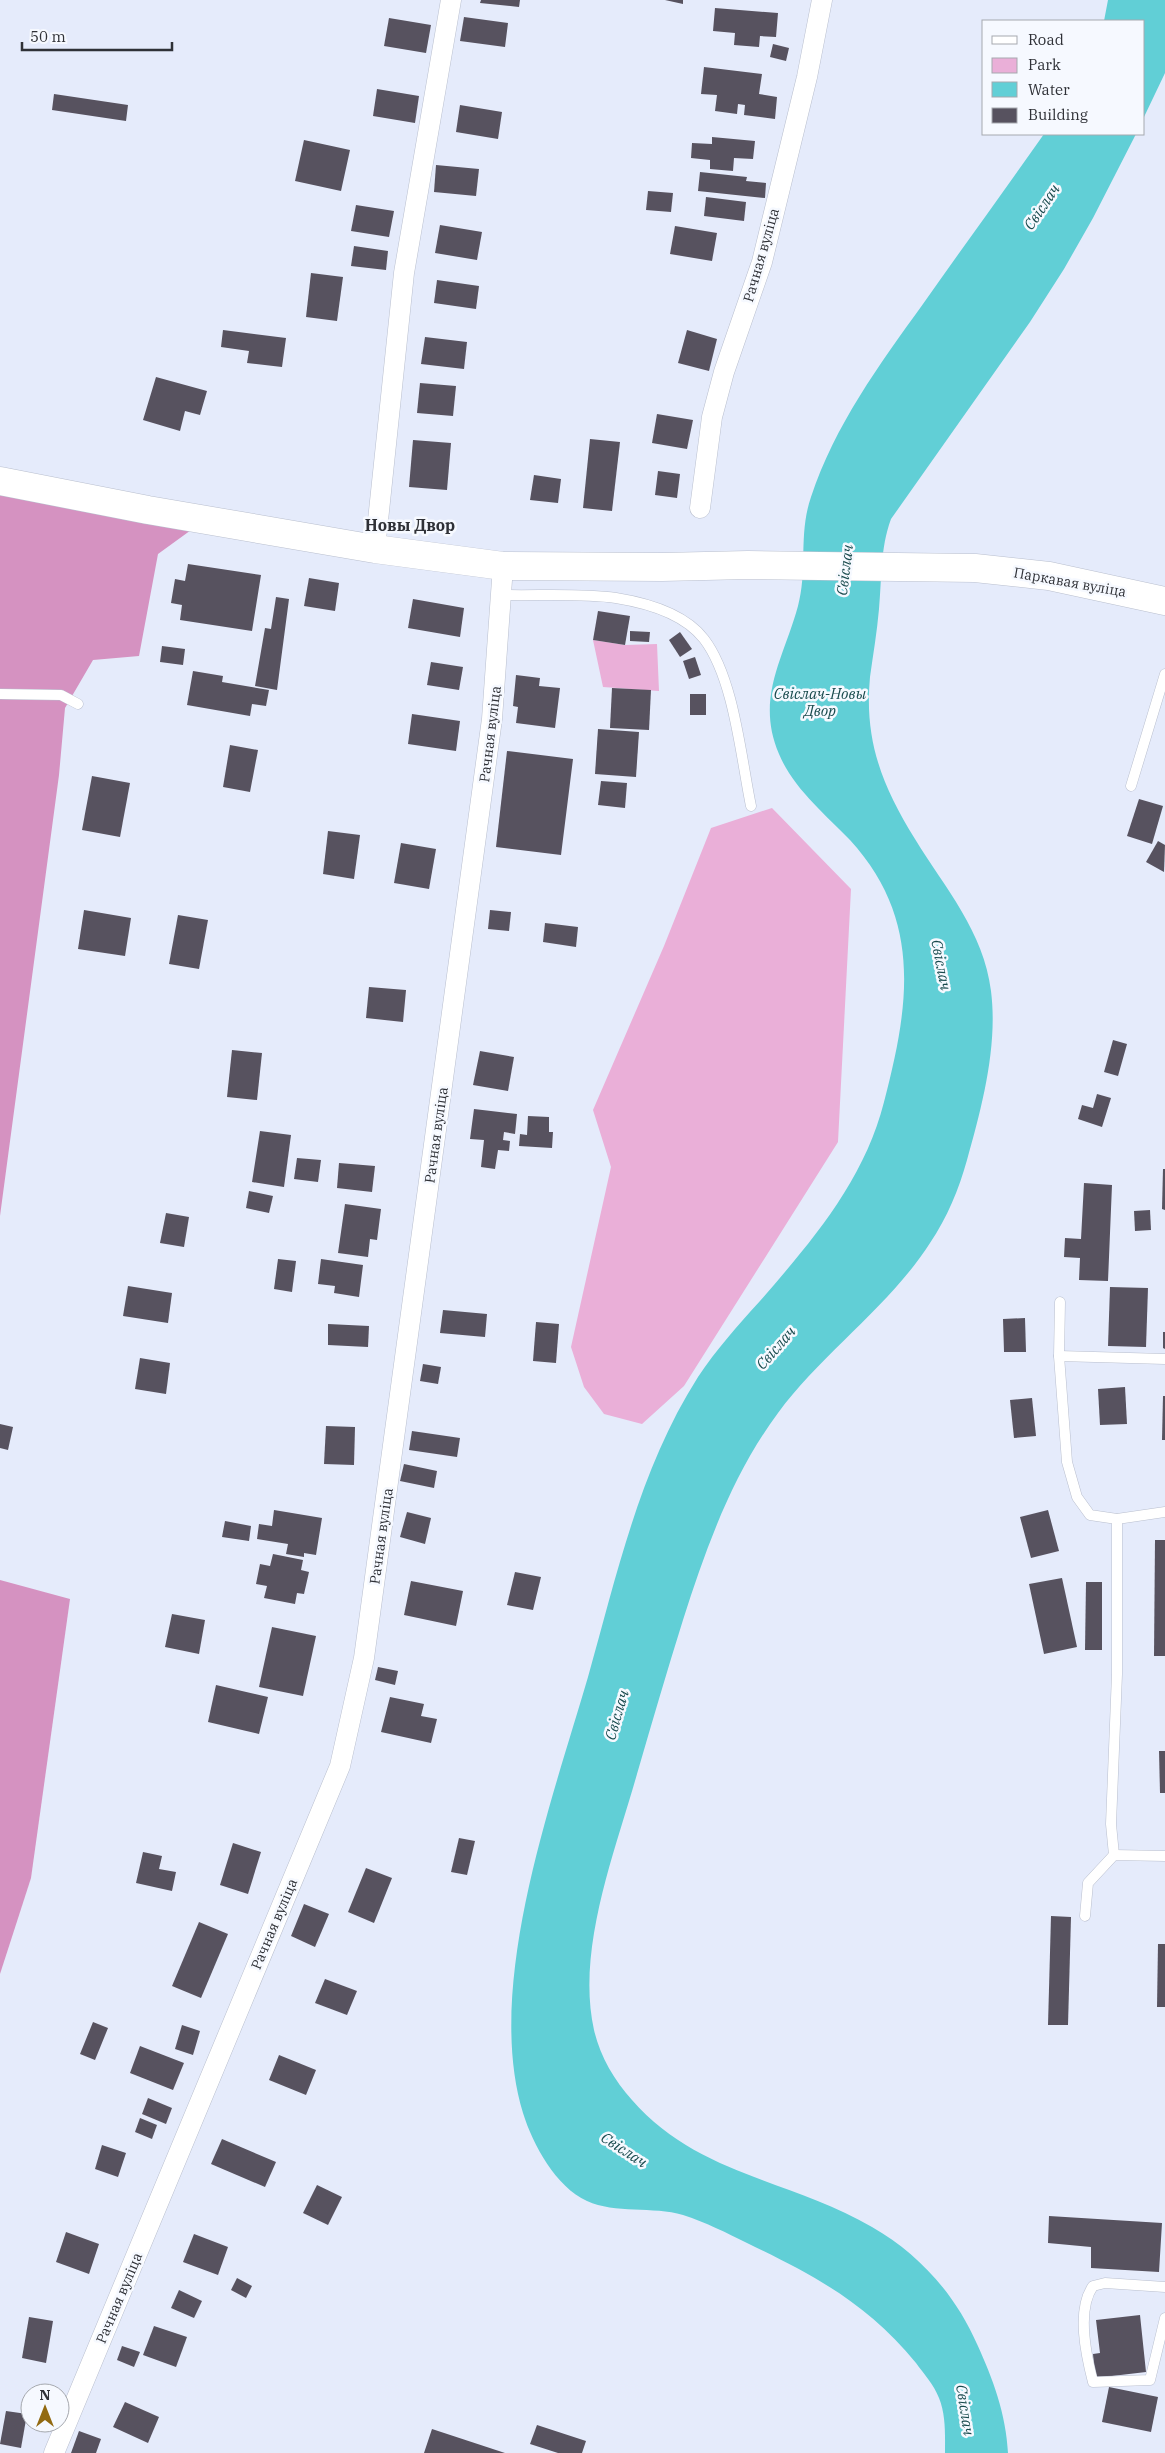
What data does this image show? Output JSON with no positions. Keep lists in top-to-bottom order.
{
  "streets": {
    "main road": ["Паркавая вуліца"],
    "street": ["Рачная вуліца"]
  },
  "crossings": [
    ["Рачная вуліца", "Паркавая вуліца"]
  ],
  "districts": ["Новы Двор"],
  "water": ["Свіслач", "Свіслач-Новы Двор"],
  "legend": [
    "Road",
    "Park",
    "Water",
    "Building"
  ],
  "scale_bar": "50 m",
  "north": "top"
}
